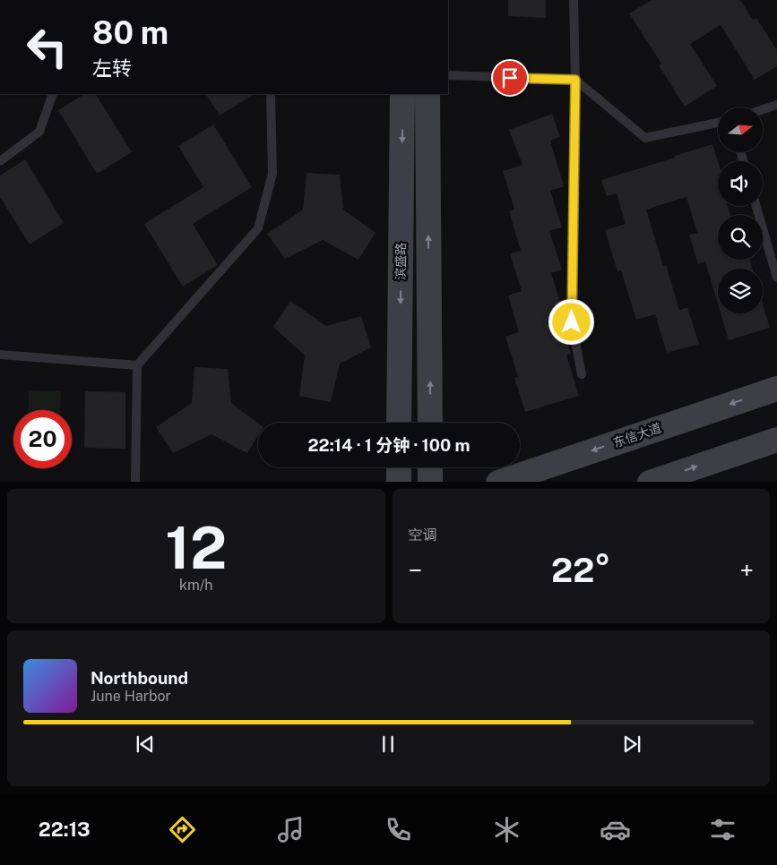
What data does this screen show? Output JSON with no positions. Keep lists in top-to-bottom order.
{
  "streets": {
    "main road": ["滨盛路", "东信大道"]
  },
  "north": "right",
  "page": {
    "turn": ["80 m", "左转"],
    "limit": "20",
    "trip": "22:14 · 1 分钟 · 100 m",
    "tile": [
      ["12", "km/h"],
      "空调"
    ],
    "heat": ["−", "22°", "+"],
    "song": ["Northbound", "June Harbor"],
    "tabs": "22:13"
  }
}
